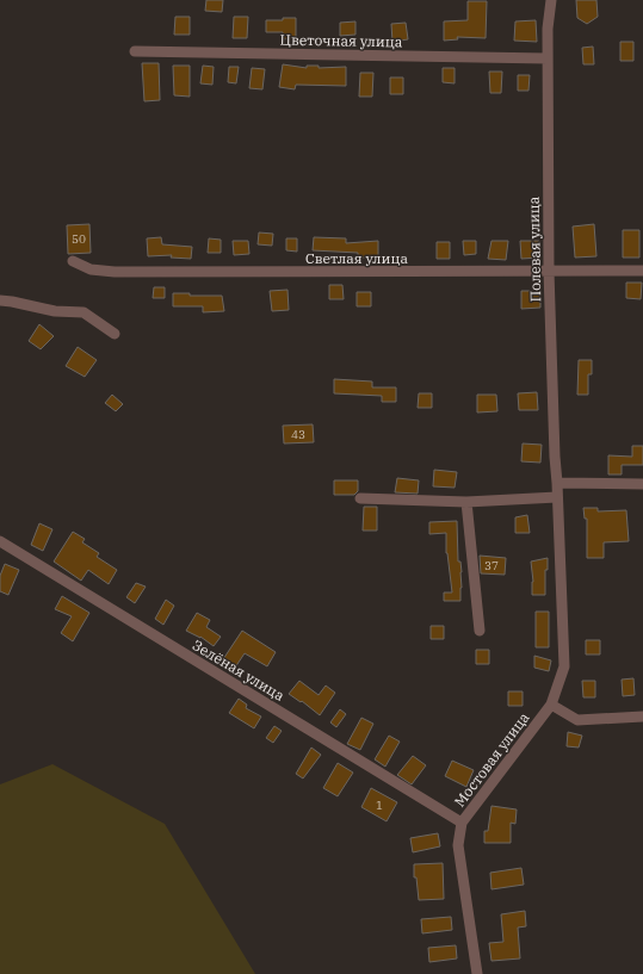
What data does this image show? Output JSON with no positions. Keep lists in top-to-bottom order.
{
  "streets": {
    "street": [
      "Цветочная улица",
      "Полевая улица",
      "Светлая улица",
      "Зелёная улица",
      "Мостовая улица"
    ]
  },
  "crossings": [
    ["Цветочная улица", "Полевая улица"],
    ["Полевая улица", "Светлая улица"],
    ["Полевая улица", "Мостовая улица"],
    ["Зелёная улица", "Мостовая улица"]
  ],
  "house_numbers": [
    "50",
    "43",
    "37",
    "1"
  ]
}
